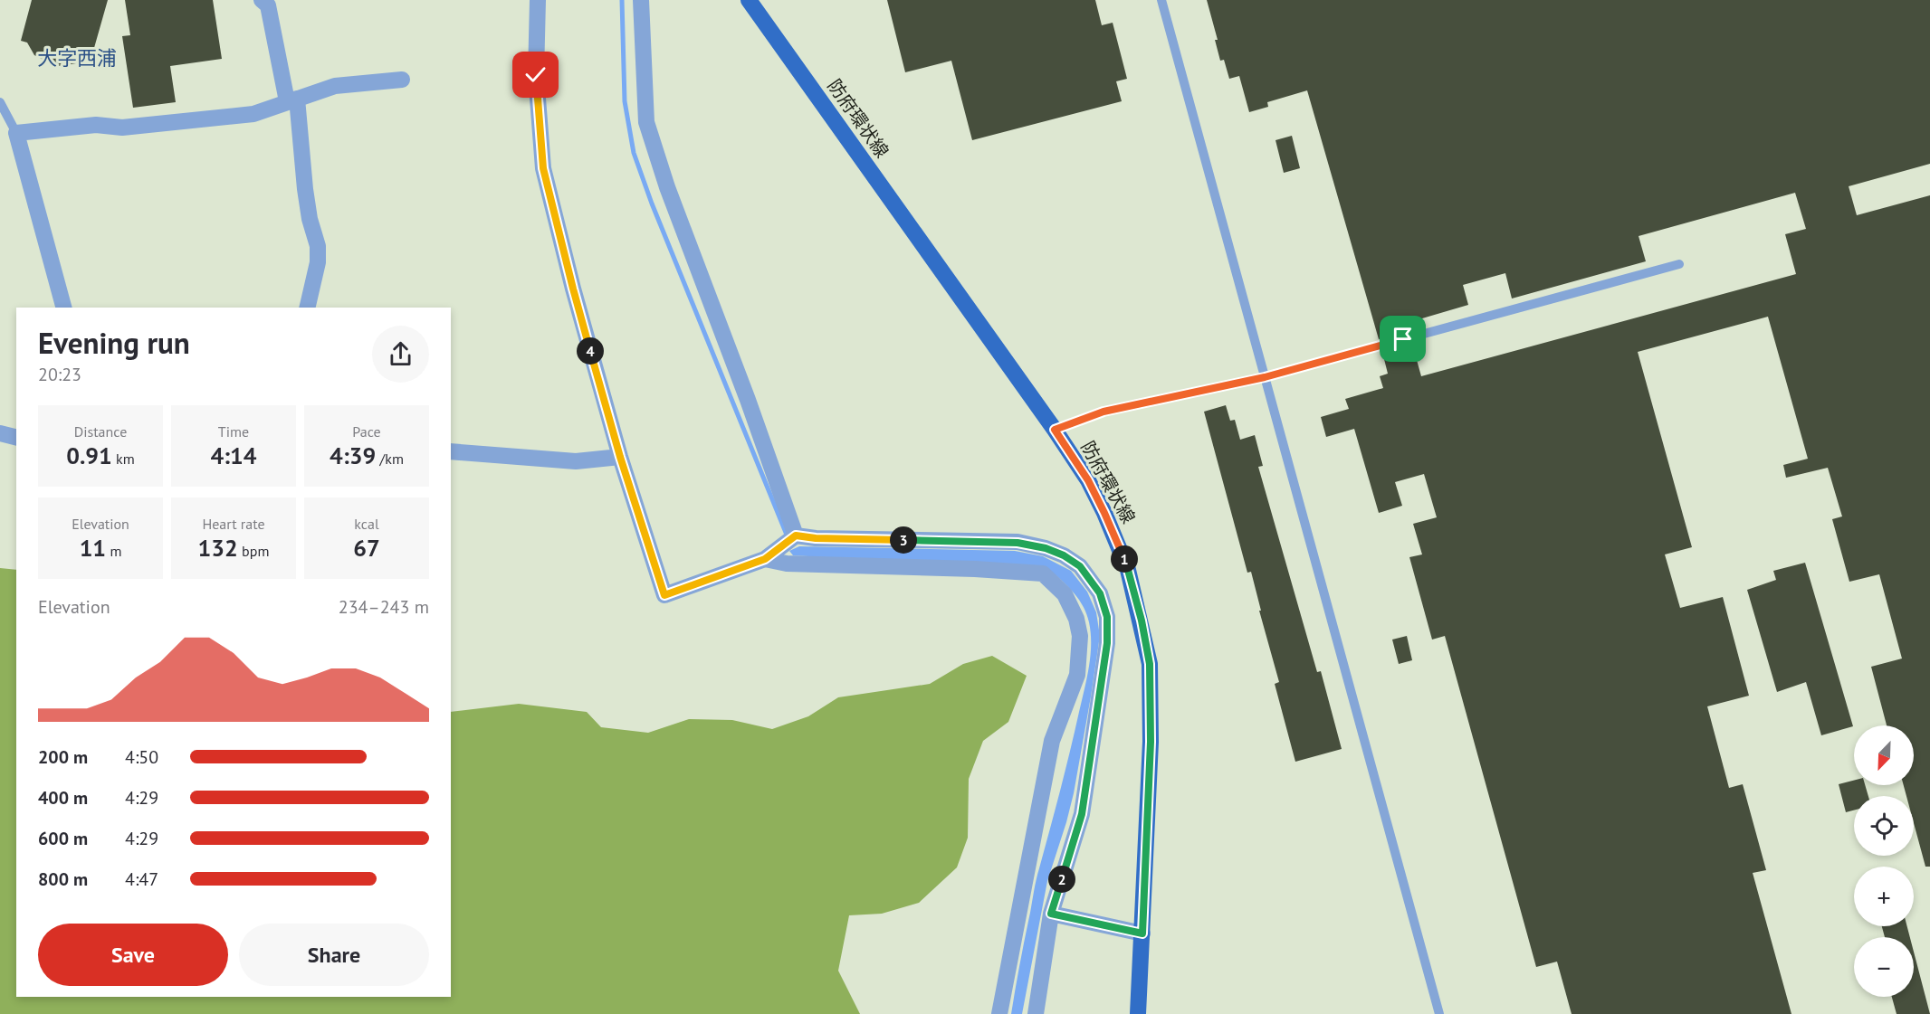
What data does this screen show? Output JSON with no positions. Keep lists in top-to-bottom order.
{
  "streets": {
    "main road": ["防府環状線"]
  },
  "districts": ["大字西浦"],
  "north": "bottom left",
  "page": {
    "heading": ["Evening run", "20:23"],
    "pins": [
      "4",
      "3",
      "1",
      "2"
    ],
    "stats": [
      ["Distance", "0.91 km"],
      ["Time", "4:14"],
      ["Pace", "4:39 /km"],
      ["Elevation", "11 m"],
      ["Heart rate", "132 bpm"],
      ["kcal", "67"]
    ],
    "chart": ["Elevation", "234–243 m"],
    "map_buttons": ["+", "−"],
    "list": [
      {
        "name": "200 m",
        "note": "4:50"
      },
      {
        "name": "400 m",
        "note": "4:29"
      },
      {
        "name": "600 m",
        "note": "4:29"
      },
      {
        "name": "800 m",
        "note": "4:47"
      }
    ],
    "buttons": ["Save", "Share"]
  }
}
